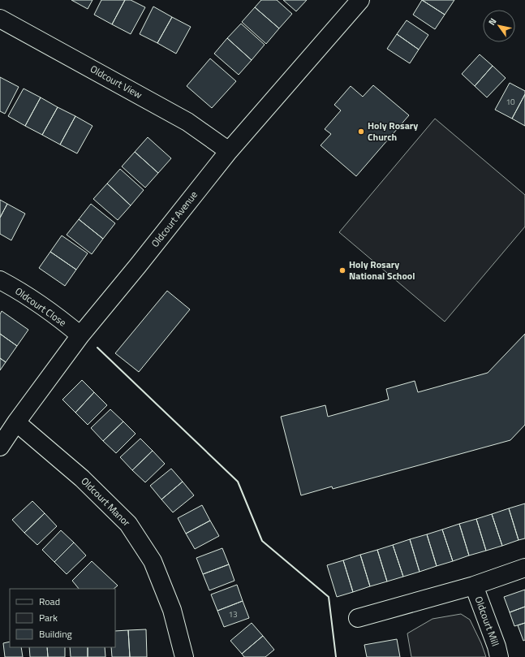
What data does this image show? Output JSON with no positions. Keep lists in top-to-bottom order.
{
  "streets": {
    "street": [
      "Oldcourt View",
      "Oldcourt Avenue",
      "Oldcourt Close",
      "Oldcourt Manor",
      "Oldcourt Mill"
    ]
  },
  "crossings": [
    ["Oldcourt View", "Oldcourt Avenue"],
    ["Oldcourt Avenue", "Oldcourt Close"],
    ["Oldcourt Avenue", "Oldcourt Manor"]
  ],
  "places": ["Holy Rosary Church", "Holy Rosary National School"],
  "house_numbers": ["10", "13"],
  "legend": ["Road", "Park", "Building"],
  "north": "top left"
}
